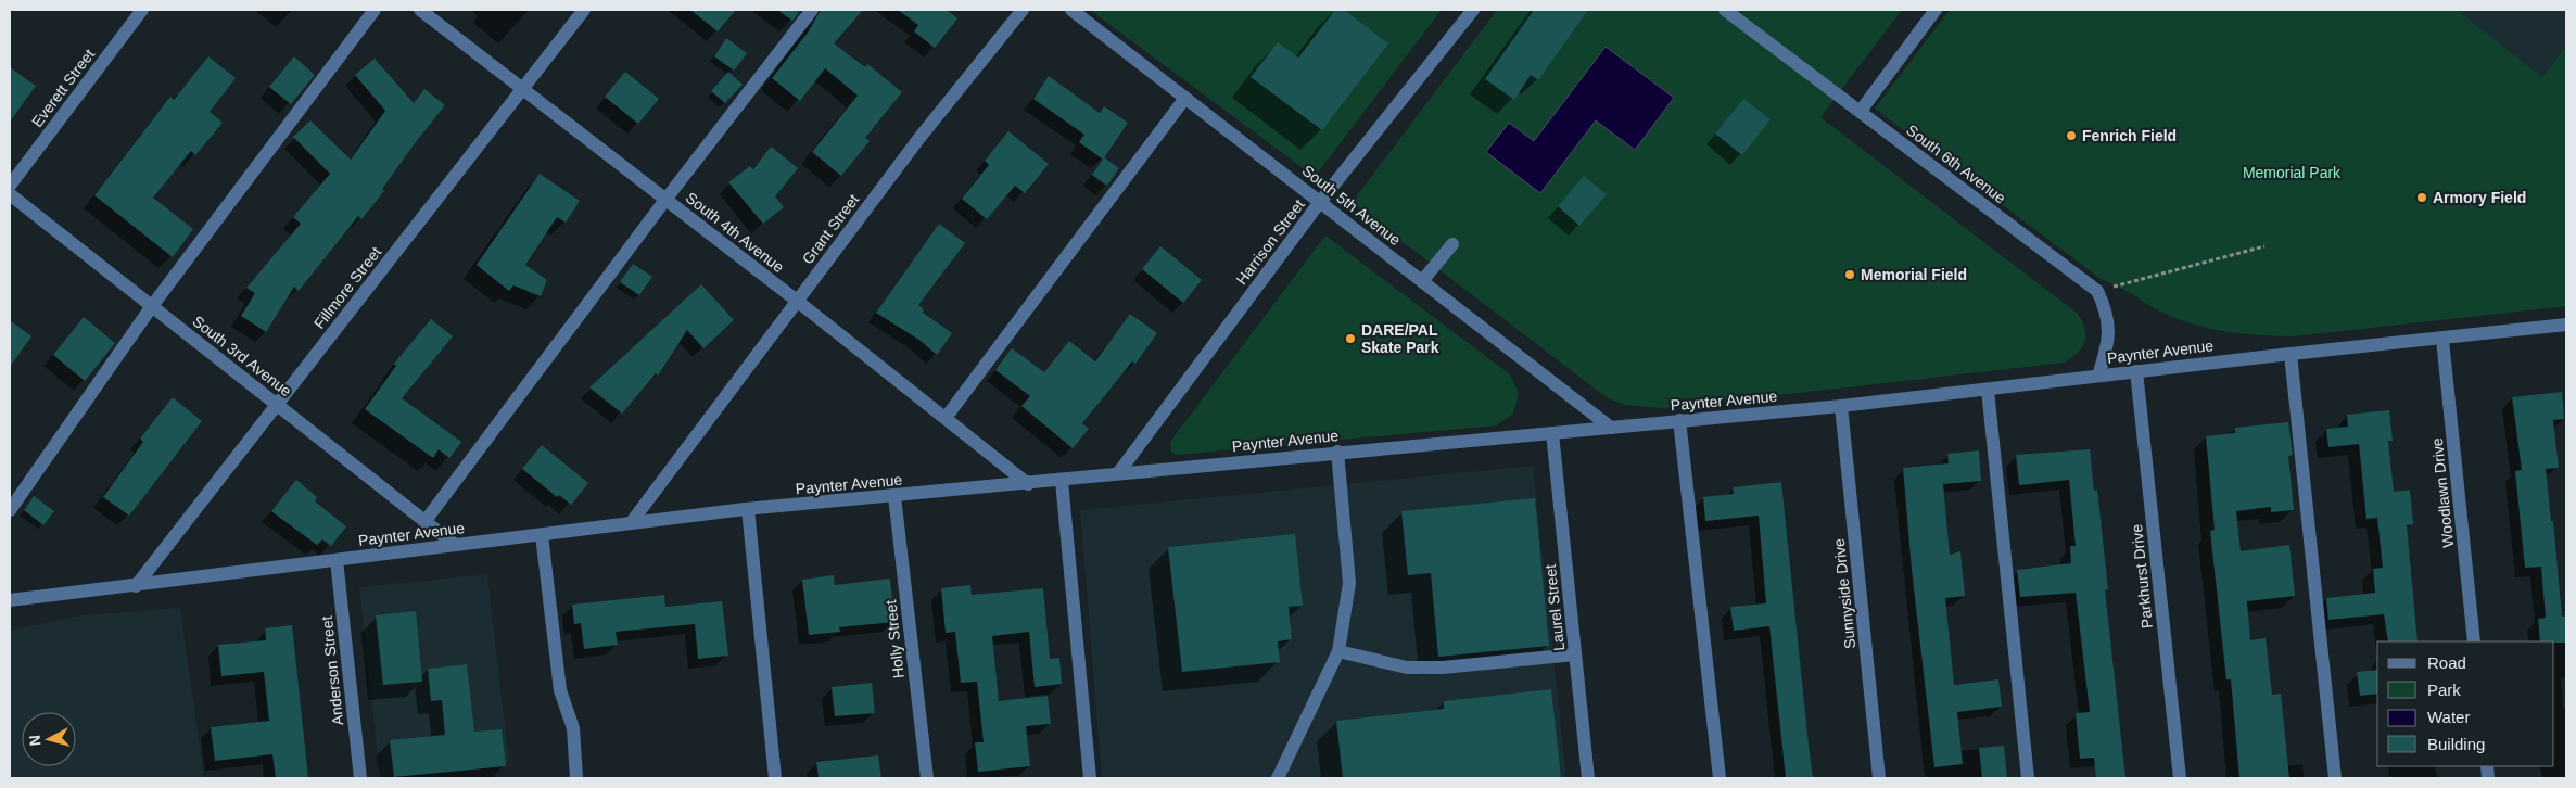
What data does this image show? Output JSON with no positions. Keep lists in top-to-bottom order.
{
  "streets": {
    "street": [
      "Everett Street",
      "South 6th Avenue",
      "South 5th Avenue",
      "Grant Street",
      "South 4th Avenue",
      "Harrison Street",
      "Fillmore Street",
      "Paynter Avenue",
      "South 3rd Avenue",
      "Woodlawn Drive",
      "Parkhurst Drive",
      "Sunnyside Drive",
      "Laurel Street",
      "Holly Street",
      "Anderson Street"
    ]
  },
  "crossings": [
    ["South 5th Avenue", "Harrison Street"],
    ["South 5th Avenue", "Paynter Avenue"],
    ["Grant Street", "South 4th Avenue"],
    ["Grant Street", "Paynter Avenue"],
    ["South 4th Avenue", "Fillmore Street"],
    ["South 4th Avenue", "Paynter Avenue"],
    ["Harrison Street", "Paynter Avenue"],
    ["Fillmore Street", "Paynter Avenue"],
    ["Fillmore Street", "South 3rd Avenue"],
    ["Paynter Avenue", "South 3rd Avenue"],
    ["Paynter Avenue", "Woodlawn Drive"],
    ["Paynter Avenue", "Parkhurst Drive"],
    ["Paynter Avenue", "Sunnyside Drive"],
    ["Paynter Avenue", "Laurel Street"],
    ["Paynter Avenue", "Holly Street"],
    ["Paynter Avenue", "Anderson Street"]
  ],
  "parks": ["Memorial Park"],
  "places": [
    "Fenrich Field",
    "Armory Field",
    "Memorial Field",
    "DARE/PAL Skate Park"
  ],
  "legend": [
    "Road",
    "Park",
    "Water",
    "Building"
  ],
  "north": "left"
}
